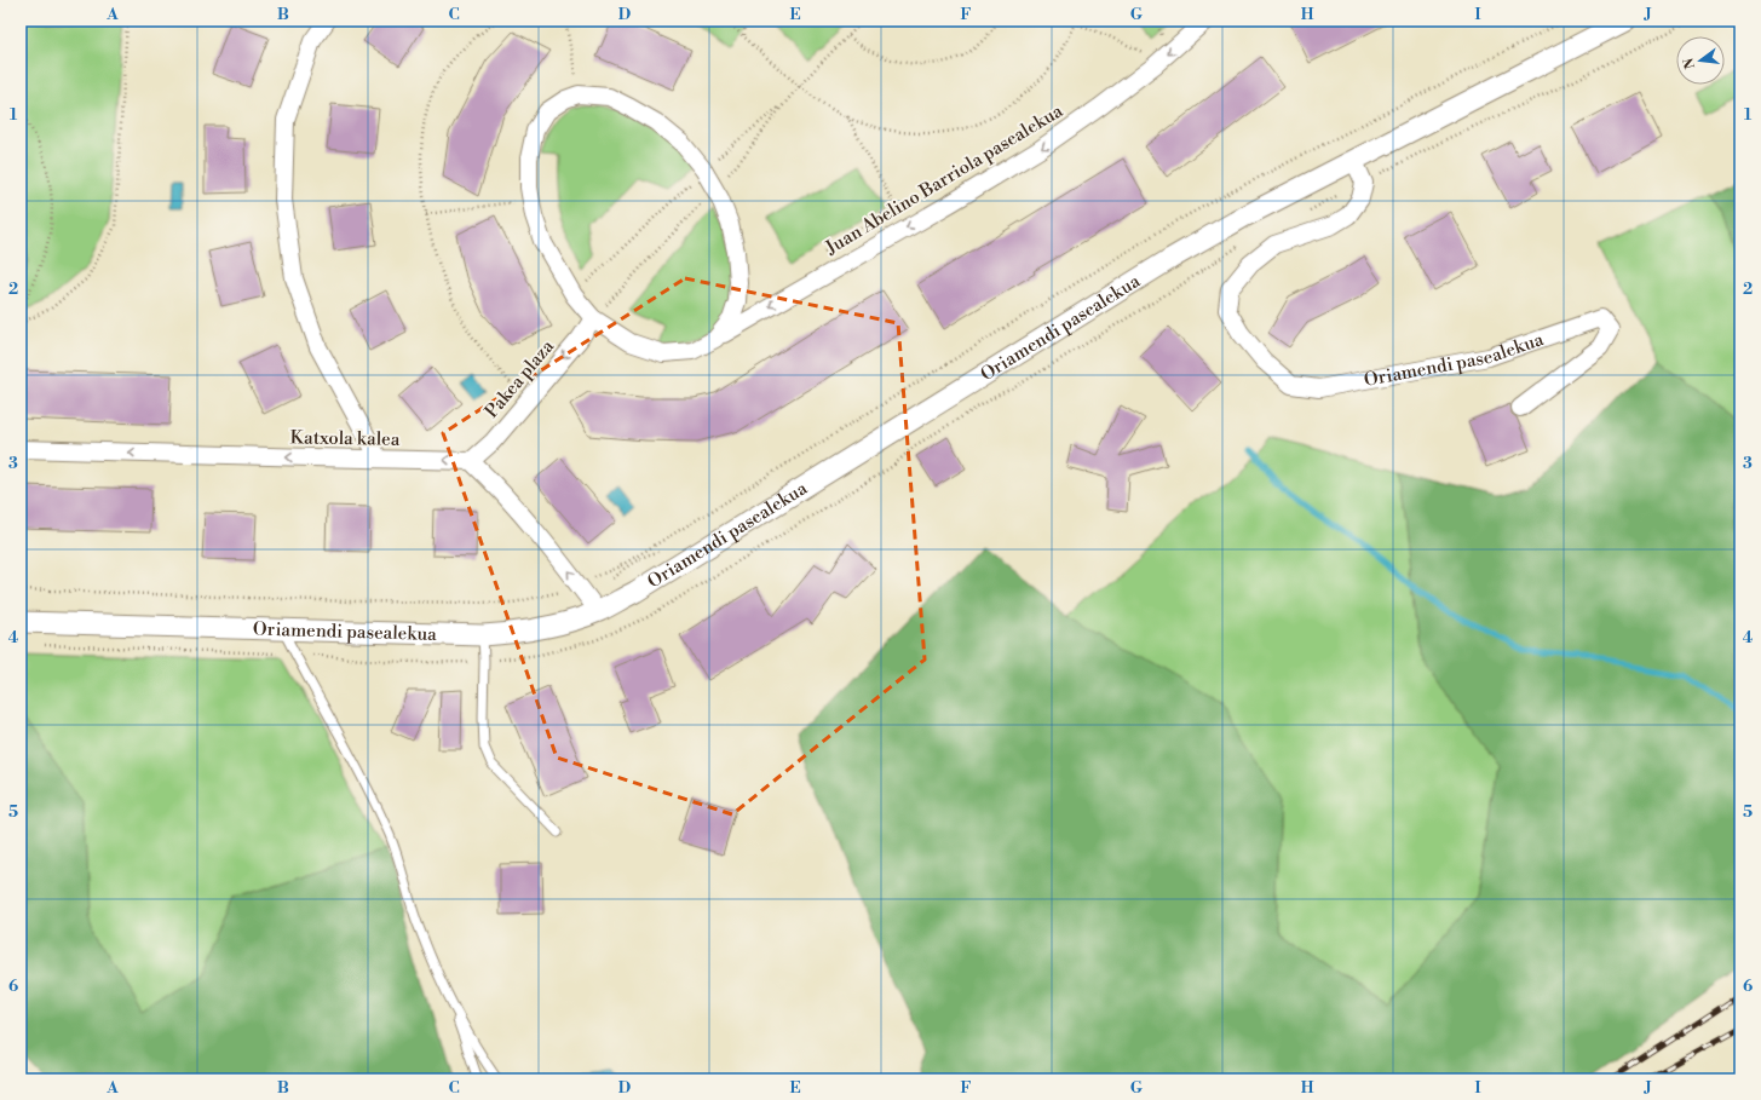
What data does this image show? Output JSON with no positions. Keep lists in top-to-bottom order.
{
  "streets": {
    "street": [
      "Juan Abelino Barriola pasealekua",
      "Oriamendi pasealekua",
      "Pakea plaza",
      "Katxola kalea"
    ]
  },
  "crossings": [
    ["Pakea plaza", "Katxola kalea"]
  ],
  "one_way": ["Juan Abelino Barriola pasealekua", "Pakea plaza", "Katxola kalea"],
  "north": "left",
  "grid": {
    "columns": [
      "A",
      "B",
      "C",
      "D",
      "E",
      "F",
      "G",
      "H",
      "I",
      "J"
    ],
    "rows": [
      "1",
      "2",
      "3",
      "4",
      "5",
      "6"
    ]
  }
}
